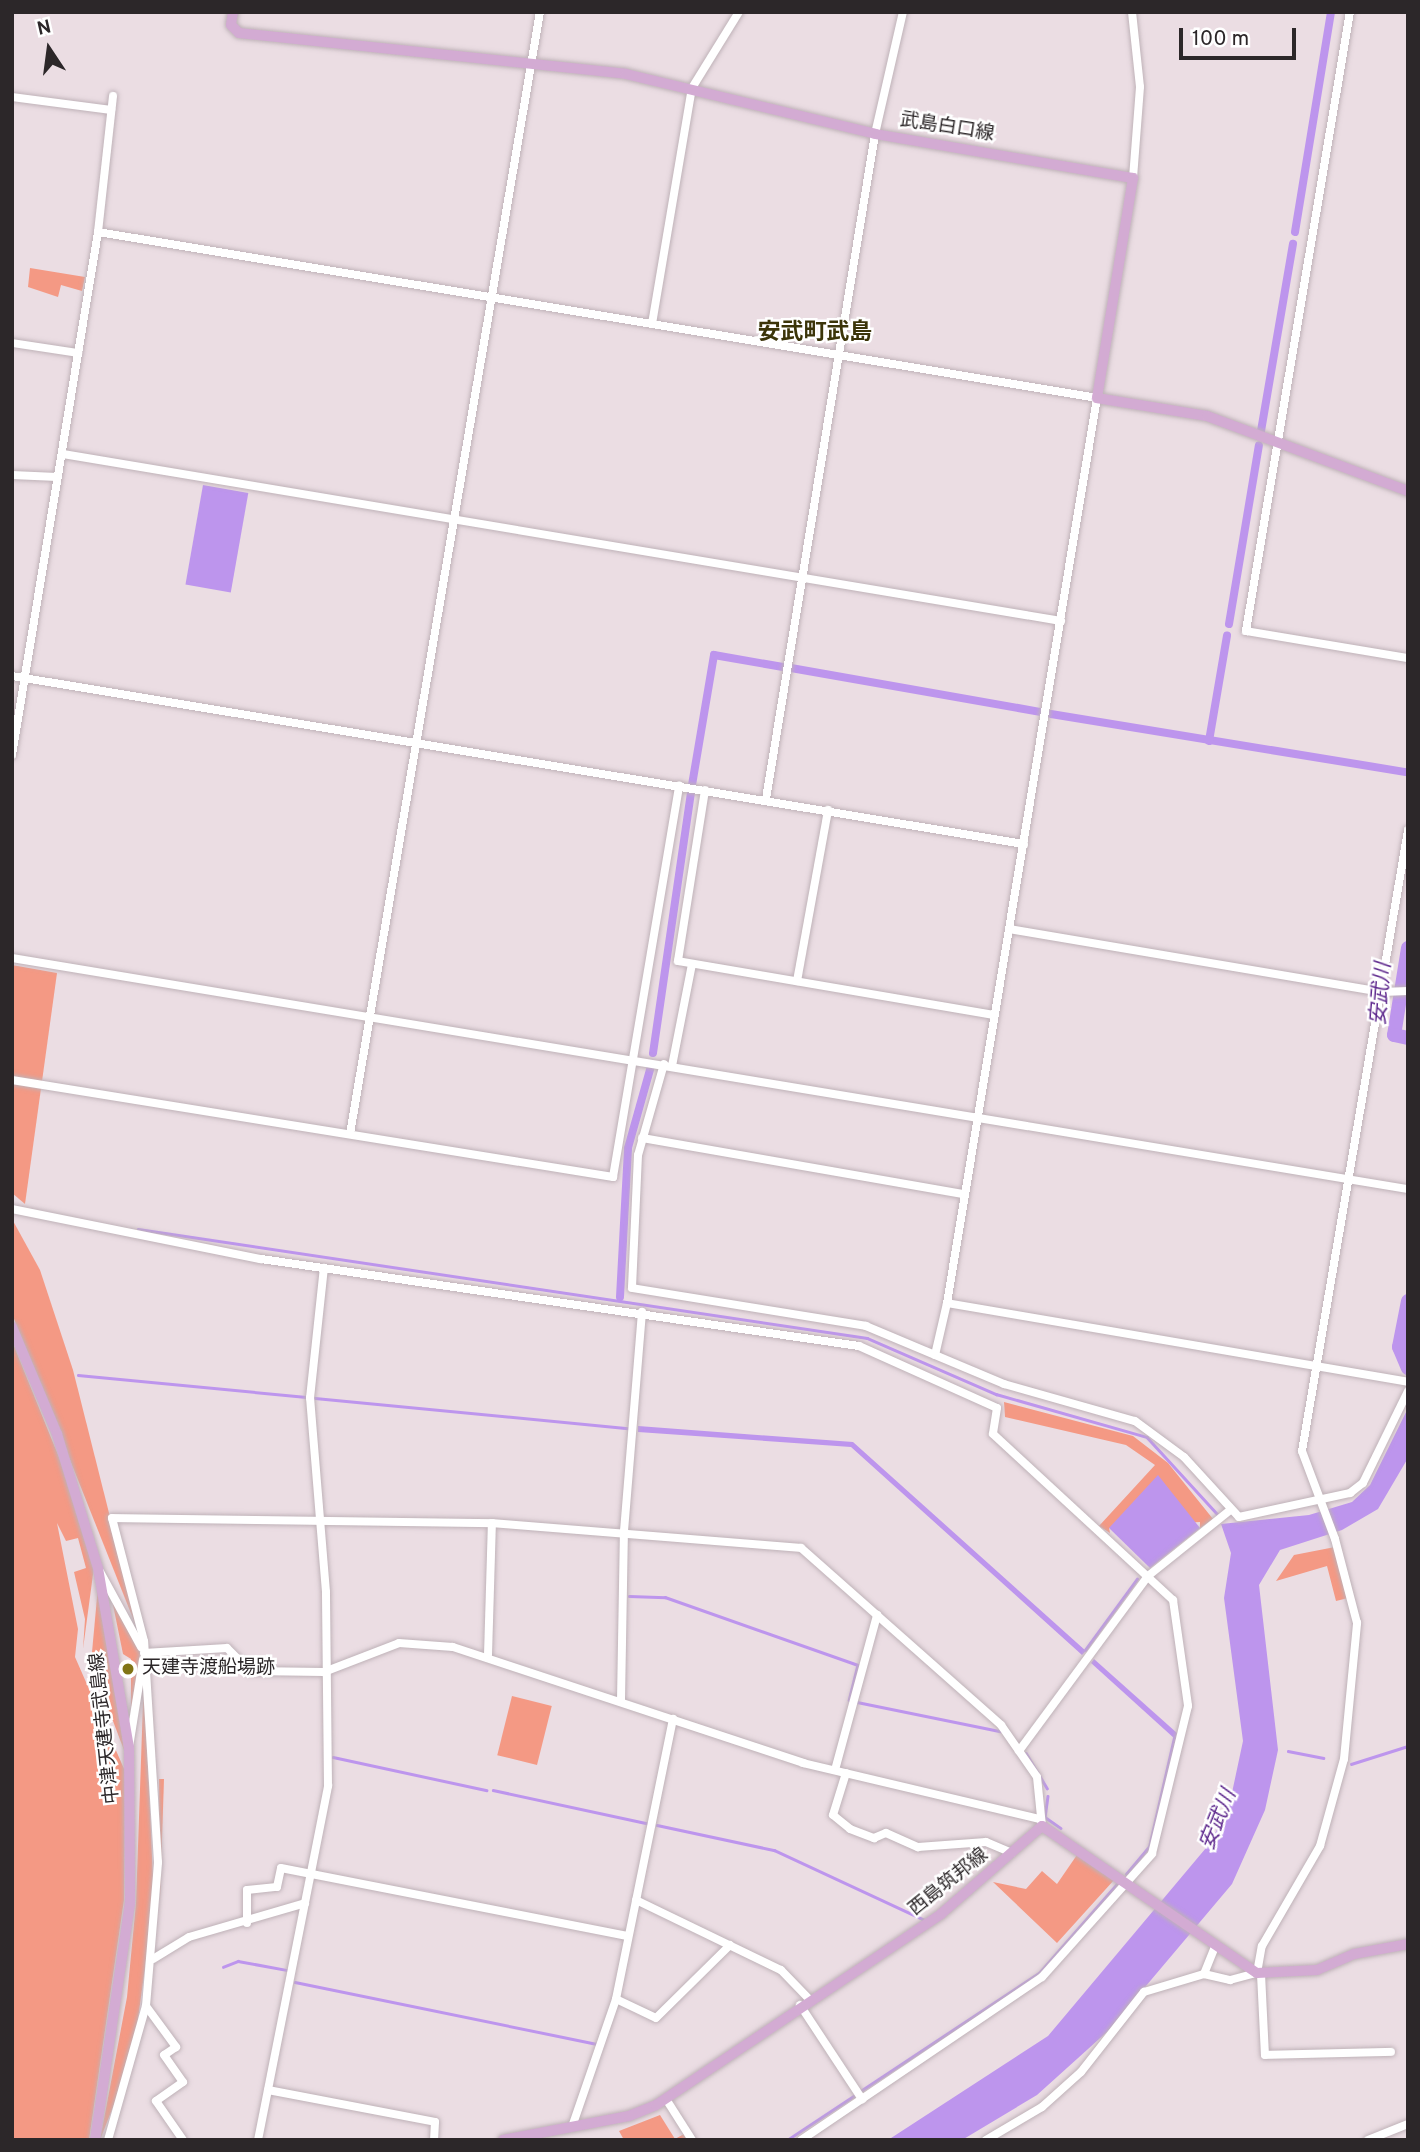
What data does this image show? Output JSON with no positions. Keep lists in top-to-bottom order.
{
  "streets": {
    "main road": ["武島白口線", "中津天建寺武島線", "西島筑邦線"]
  },
  "districts": ["安武町武島"],
  "water": ["安武川"],
  "places": ["天建寺渡船場跡"],
  "scale_bar": "100 m",
  "north": "top"
}
